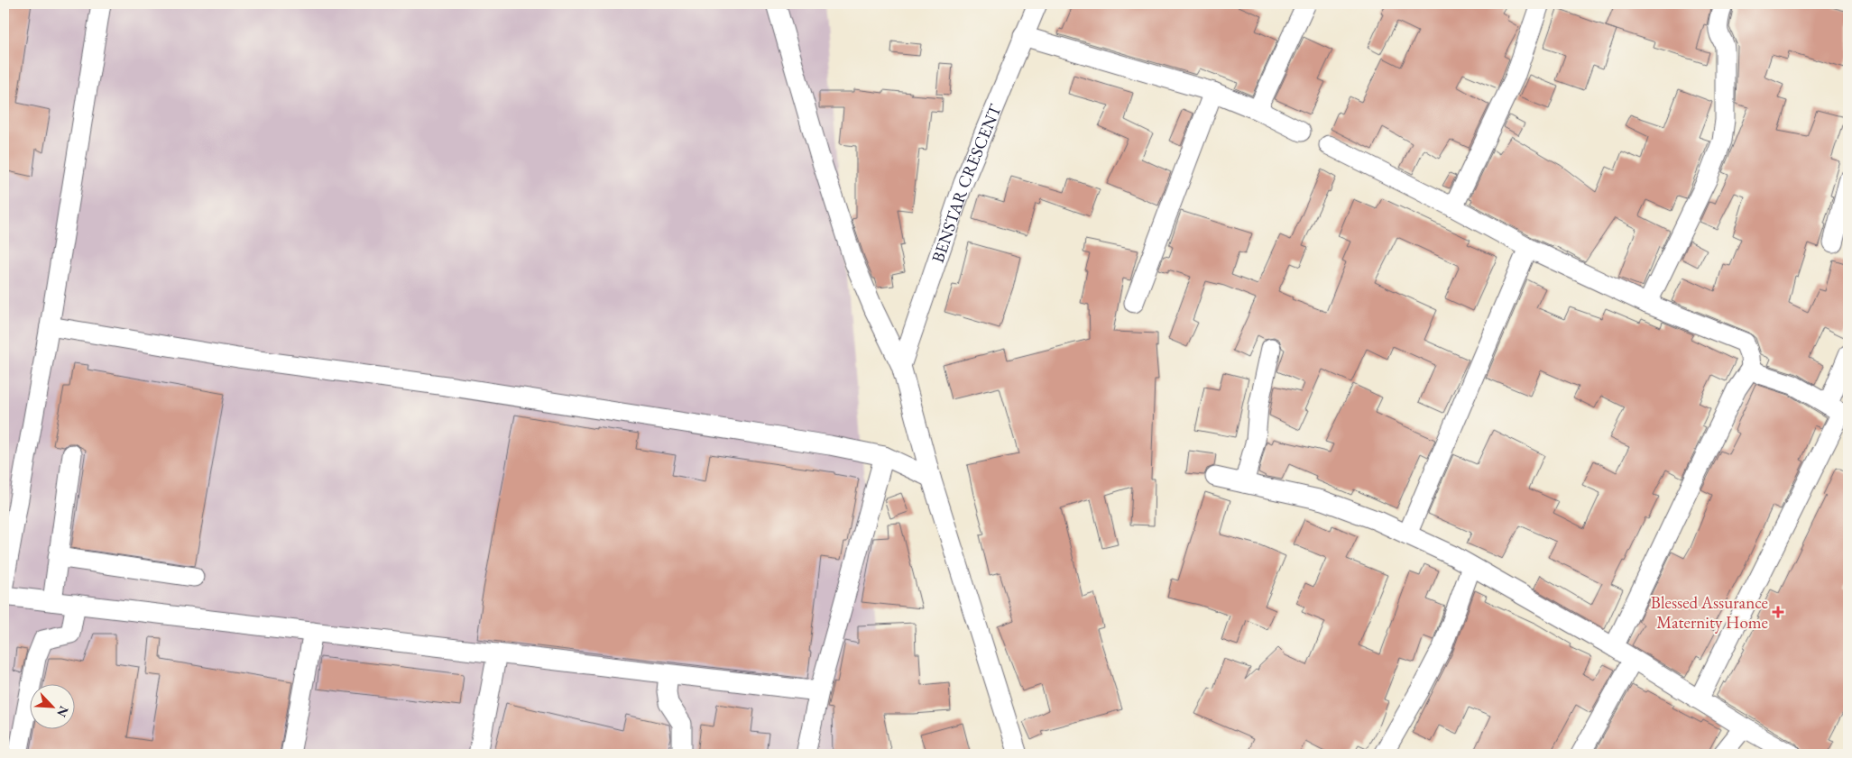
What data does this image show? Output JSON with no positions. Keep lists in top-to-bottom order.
{
  "streets": {
    "street": ["BENSTAR CRESCENT"]
  },
  "places": {
    "health": ["Blessed Assurance Maternity Home"]
  },
  "north": "bottom right"
}
